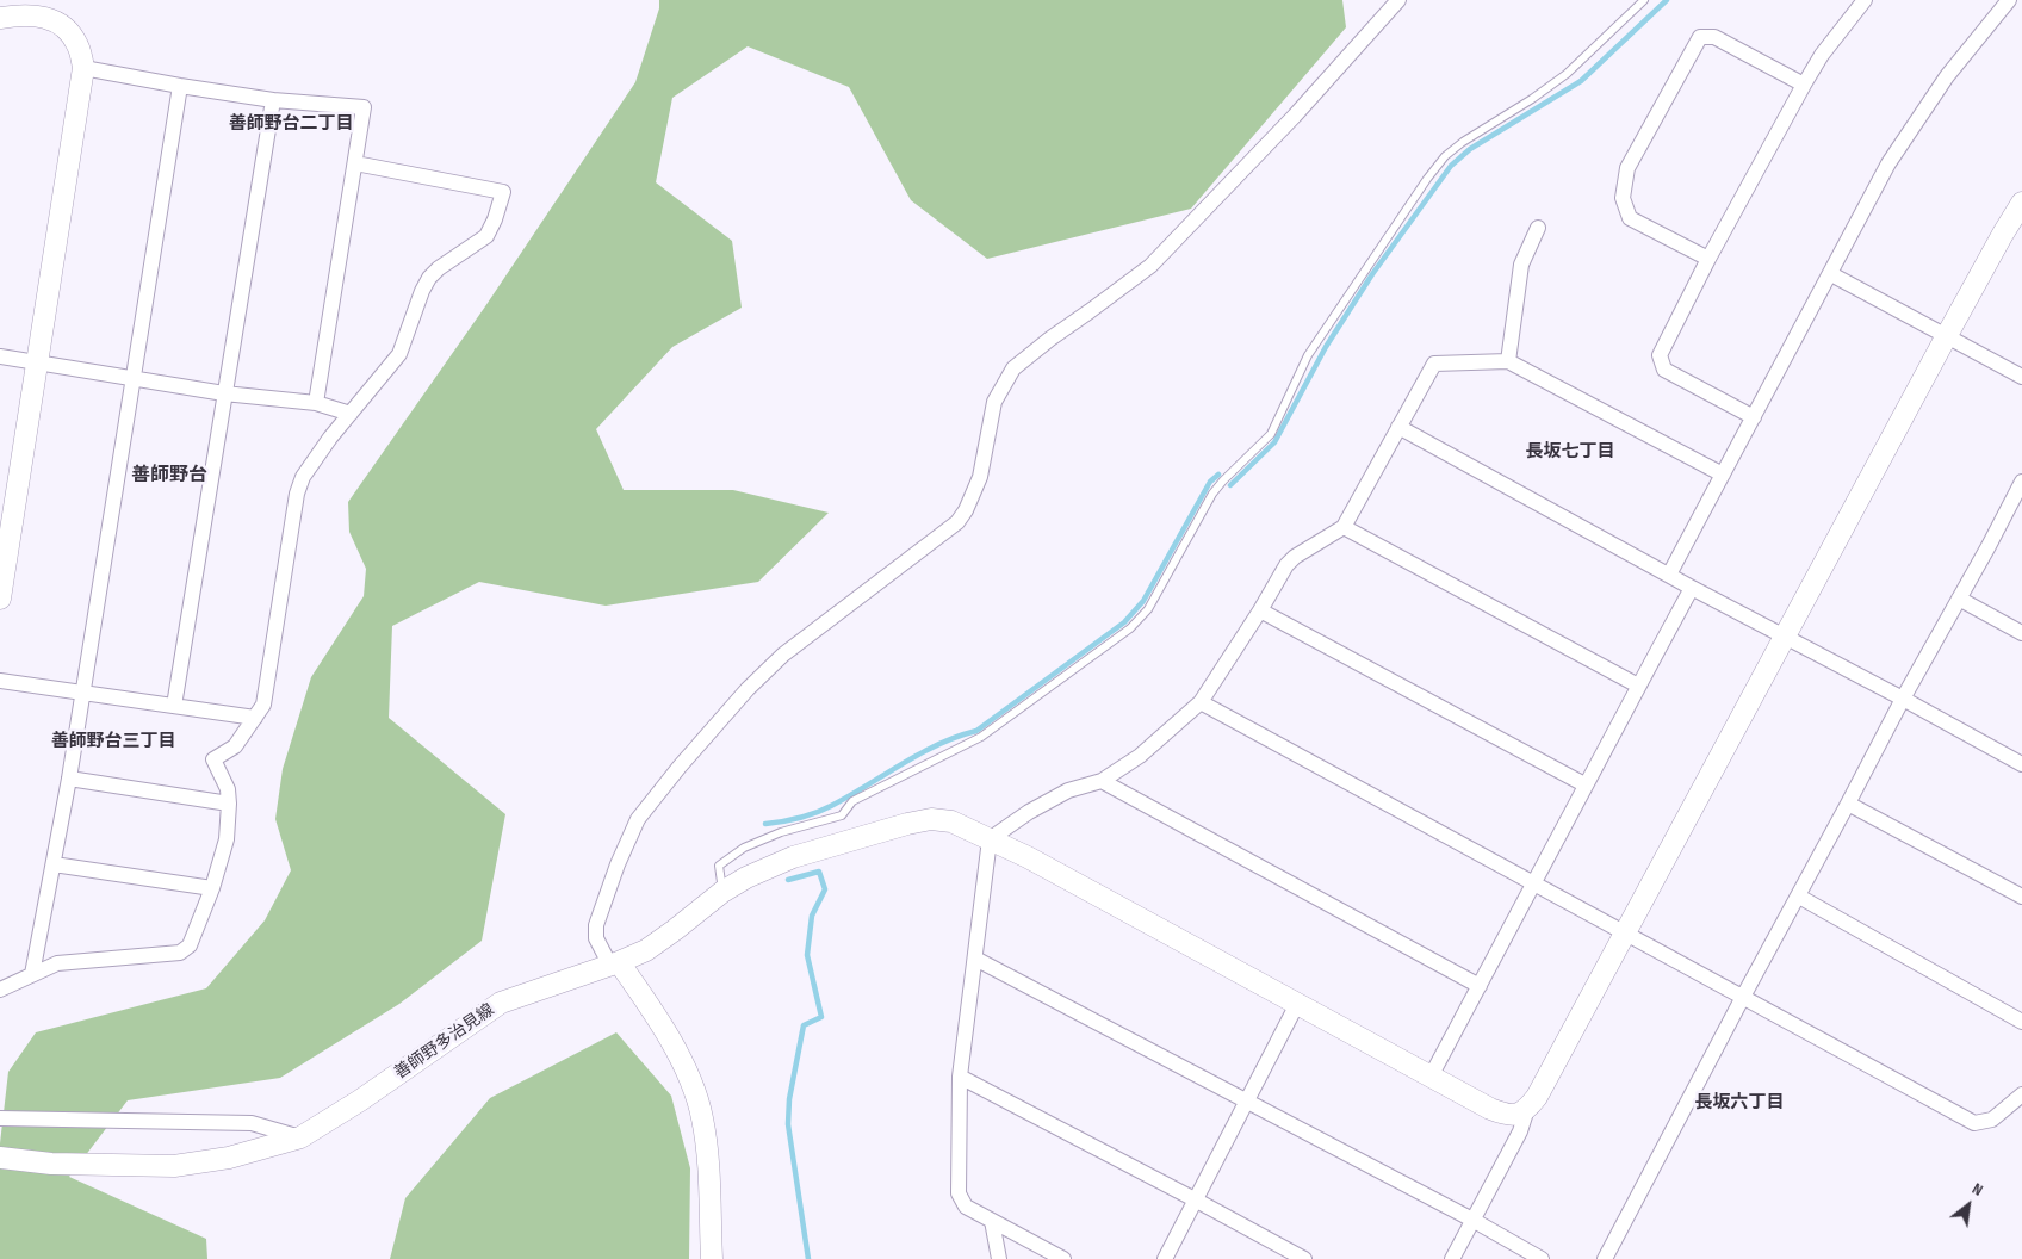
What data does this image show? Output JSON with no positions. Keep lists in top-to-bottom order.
{
  "streets": {
    "street": ["善師野多治見線"]
  },
  "districts": [
    "善師野台二丁目",
    "長坂七丁目",
    "善師野台",
    "善師野台三丁目",
    "長坂六丁目"
  ],
  "north": "top right"
}
